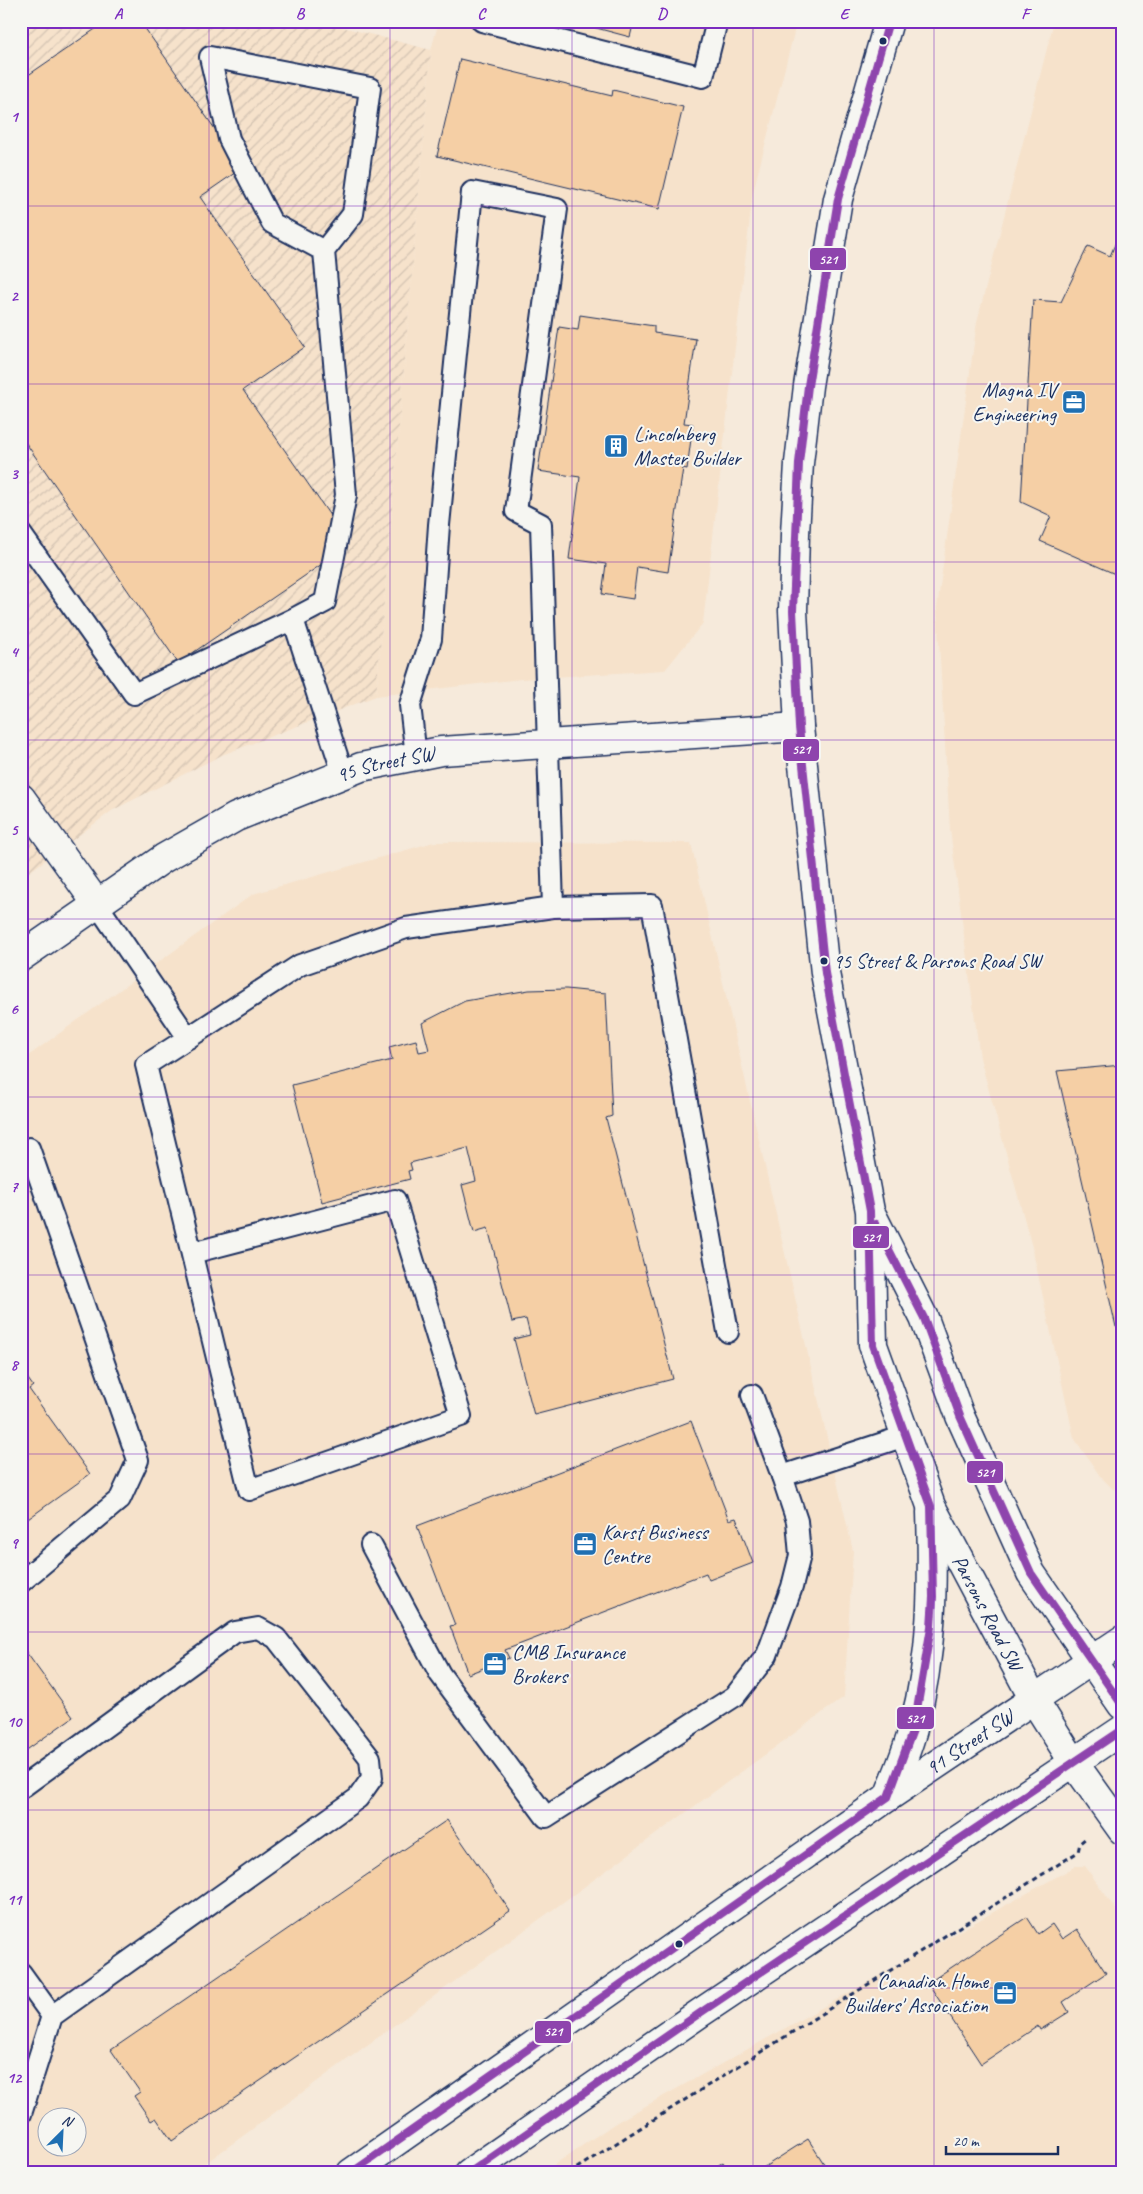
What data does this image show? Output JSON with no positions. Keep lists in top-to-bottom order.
{
  "streets": {
    "main road": ["95 Street SW", "Parsons Road SW", "91 Street SW"]
  },
  "crossings": [
    ["95 Street SW", "Parsons Road SW"],
    ["Parsons Road SW", "91 Street SW"]
  ],
  "places": {
    "office": [
      "Magna IV Engineering",
      "Karst Business Centre",
      "CMB Insurance Brokers",
      "Canadian Home Builders' Association"
    ],
    "building": ["Lincolnberg Master Builder"],
    "other": ["95 Street & Parsons Road SW"]
  },
  "lines": ["transit line 521"],
  "scale_bar": "20 m",
  "north": "top right",
  "grid": {
    "columns": [
      "A",
      "B",
      "C",
      "D",
      "E",
      "F"
    ],
    "rows": [
      "1",
      "2",
      "3",
      "4",
      "5",
      "6",
      "7",
      "8",
      "9",
      "10",
      "11",
      "12"
    ]
  }
}
